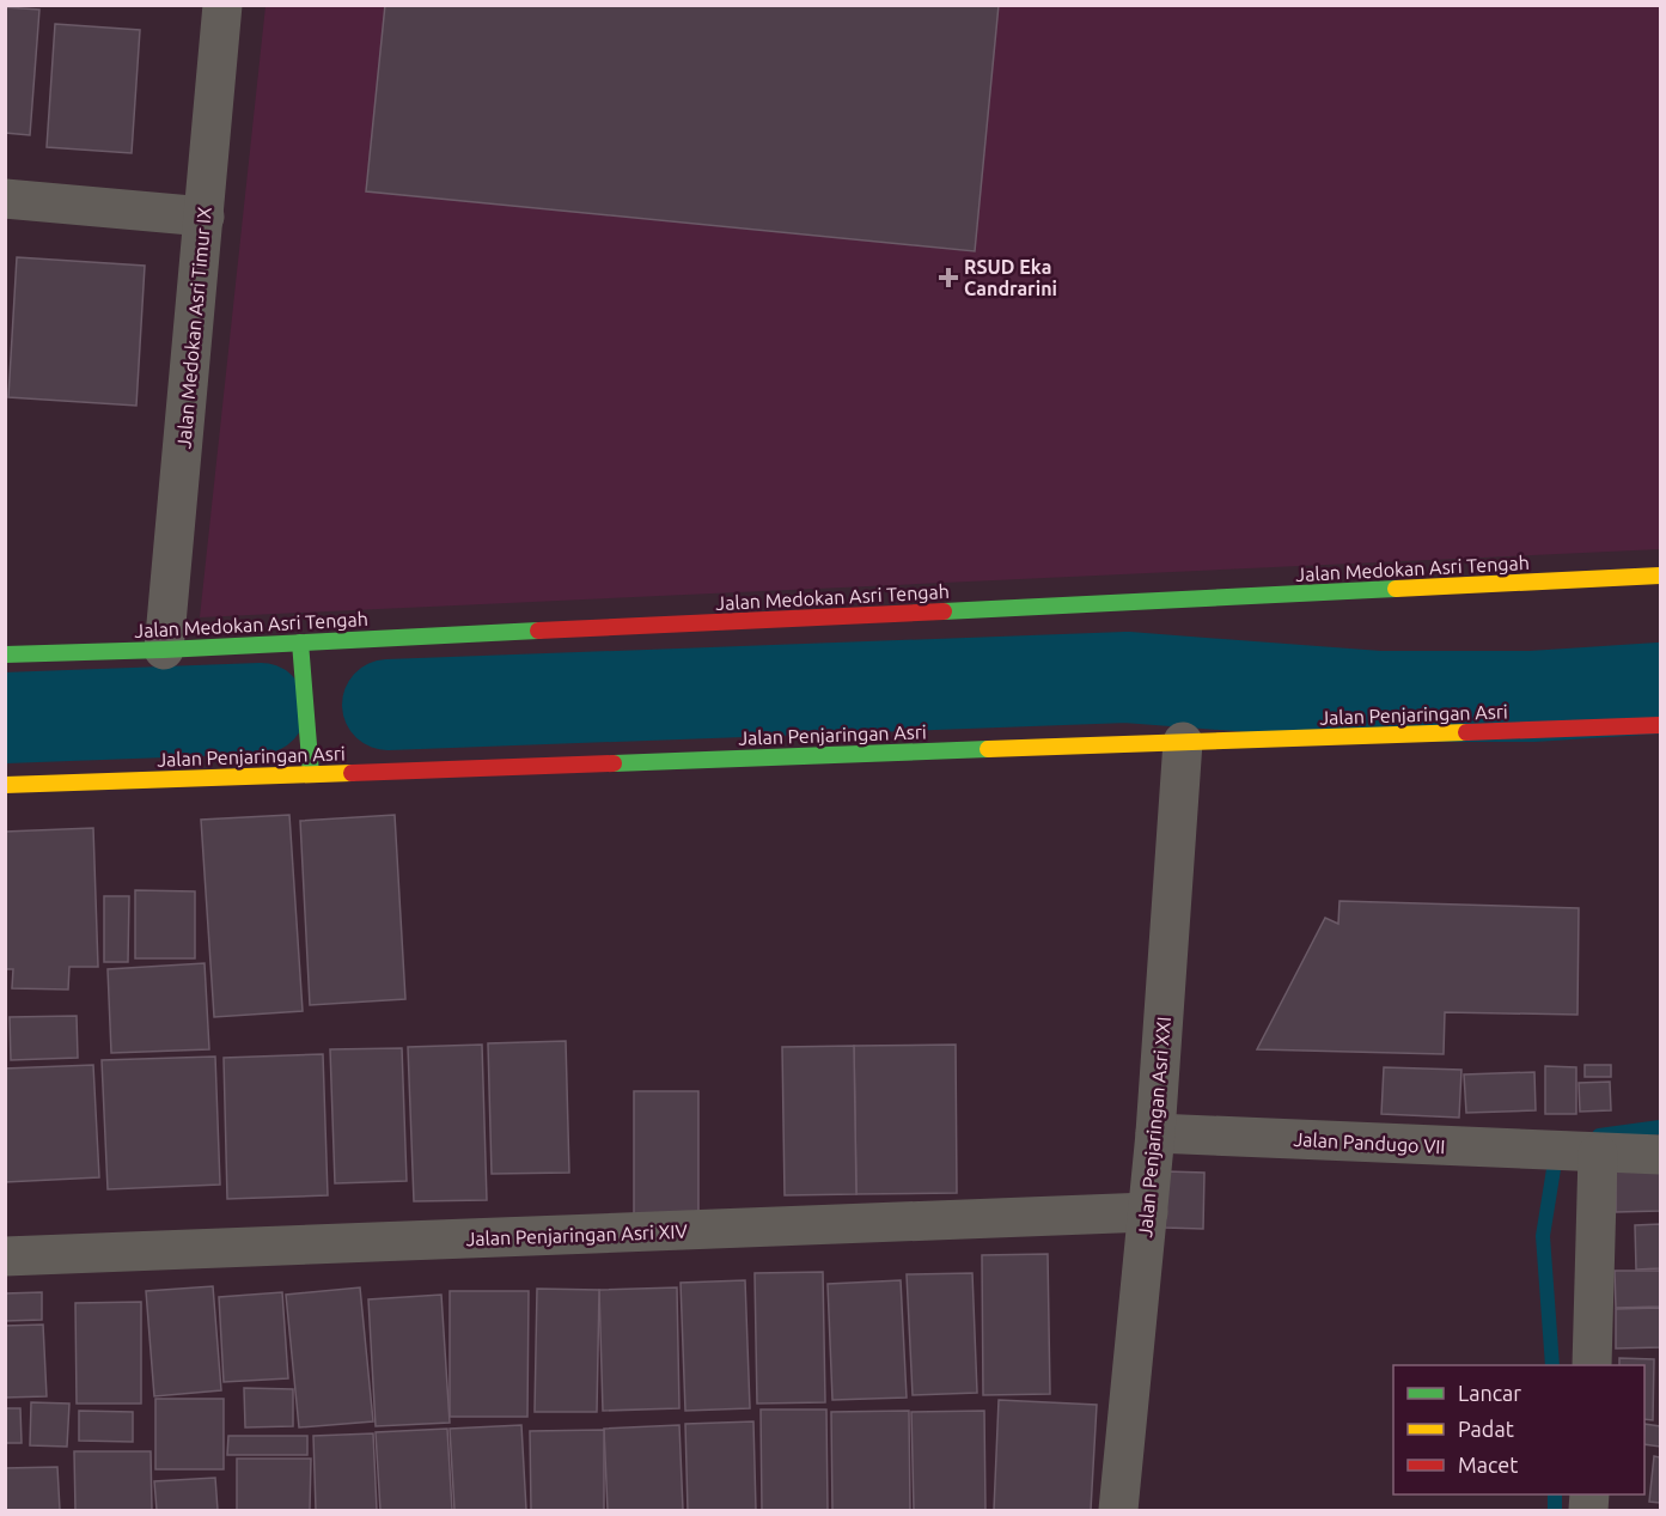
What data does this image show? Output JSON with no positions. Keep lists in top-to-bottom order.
{
  "streets": {
    "street": [
      "Jalan Medokan Asri Timur IX",
      "Jalan Medokan Asri Tengah",
      "Jalan Penjaringan Asri",
      "Jalan Penjaringan Asri XXI",
      "Jalan Pandugo VII",
      "Jalan Penjaringan Asri XIV"
    ]
  },
  "crossings": [
    ["Jalan Medokan Asri Timur IX", "Jalan Medokan Asri Tengah"],
    ["Jalan Penjaringan Asri", "Jalan Penjaringan Asri XXI"],
    ["Jalan Penjaringan Asri XXI", "Jalan Pandugo VII"],
    ["Jalan Penjaringan Asri XXI", "Jalan Penjaringan Asri XIV"]
  ],
  "places": {
    "health": ["RSUD Eka Candrarini"]
  },
  "legend": ["Lancar", "Padat", "Macet"]
}
